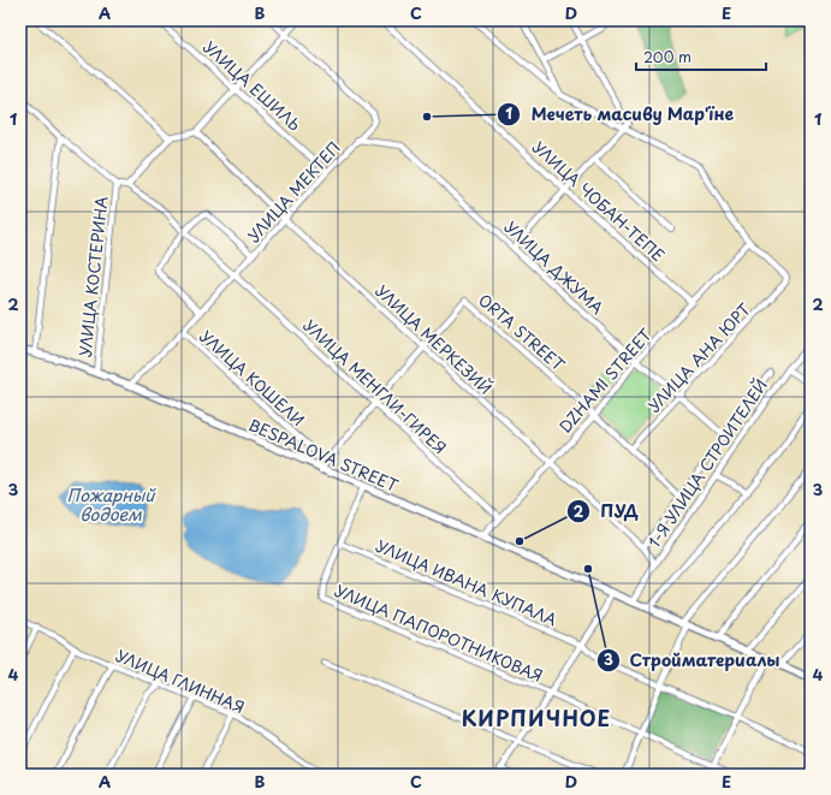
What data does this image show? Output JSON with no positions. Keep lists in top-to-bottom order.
{
  "streets": {
    "main road": ["BESPALOVA STREET"],
    "street": [
      "УЛИЦА ЕШИЛЬ",
      "УЛИЦА МЕКТЕП",
      "УЛИЦА ЧОБАН-ТЕПЕ",
      "УЛИЦА ДЖУМА",
      "УЛИЦА КОСТЕРИНА",
      "ORTA STREET",
      "УЛИЦА МЕРКЕЗИЙ",
      "УЛИЦА АНА ЮРТ",
      "УЛИЦА КОШЕЛИ",
      "DZHAMI STREET",
      "УЛИЦА МЕНГЛИ-ГИРЕЯ",
      "1-Я УЛИЦА СТРОИТЕЛЕЙ",
      "УЛИЦА ИВАНА КУПАЛА",
      "УЛИЦА ПАПОРОТНИКОВАЯ",
      "УЛИЦА ГЛИННАЯ"
    ]
  },
  "crossings": [
    ["УЛИЦА ЕШИЛЬ", "УЛИЦА МЕКТЕП"],
    ["УЛИЦА МЕКТЕП", "УЛИЦА ДЖУМА"],
    ["УЛИЦА МЕКТЕП", "УЛИЦА МЕРКЕЗИЙ"],
    ["УЛИЦА МЕКТЕП", "УЛИЦА КОШЕЛИ"],
    ["УЛИЦА МЕКТЕП", "УЛИЦА МЕНГЛИ-ГИРЕЯ"],
    ["УЛИЦА МЕКТЕП", "BESPALOVA STREET"],
    ["УЛИЦА ЧОБАН-ТЕПЕ", "DZHAMI STREET"],
    ["УЛИЦА ДЖУМА", "УЛИЦА АНА ЮРТ"],
    ["УЛИЦА ДЖУМА", "DZHAMI STREET"],
    ["УЛИЦА КОСТЕРИНА", "BESPALOVA STREET"],
    ["ORTA STREET", "УЛИЦА МЕРКЕЗИЙ"],
    ["ORTA STREET", "УЛИЦА АНА ЮРТ"],
    ["ORTA STREET", "УЛИЦА КОШЕЛИ"],
    ["ORTA STREET", "DZHAMI STREET"],
    ["ORTA STREET", "УЛИЦА МЕНГЛИ-ГИРЕЯ"],
    ["ORTA STREET", "BESPALOVA STREET"],
    ["УЛИЦА МЕРКЕЗИЙ", "DZHAMI STREET"],
    ["УЛИЦА МЕРКЕЗИЙ", "1-Я УЛИЦА СТРОИТЕЛЕЙ"],
    ["УЛИЦА АНА ЮРТ", "DZHAMI STREET"],
    ["УЛИЦА КОШЕЛИ", "УЛИЦА МЕНГЛИ-ГИРЕЯ"],
    ["DZHAMI STREET", "УЛИЦА МЕНГЛИ-ГИРЕЯ"],
    ["DZHAMI STREET", "BESPALOVA STREET"],
    ["BESPALOVA STREET", "1-Я УЛИЦА СТРОИТЕЛЕЙ"],
    ["BESPALOVA STREET", "УЛИЦА ПАПОРОТНИКОВАЯ"],
    ["УЛИЦА ИВАНА КУПАЛА", "УЛИЦА ПАПОРОТНИКОВАЯ"]
  ],
  "districts": ["КИРПИЧНОЕ"],
  "water": ["Пожарный водоем"],
  "places": ["Мечеть масиву Мар'їне", "ПУД", "Стройматериалы"],
  "scale_bar": "200 m",
  "grid": {
    "columns": [
      "A",
      "B",
      "C",
      "D",
      "E"
    ],
    "rows": [
      "1",
      "2",
      "3",
      "4"
    ]
  }
}
